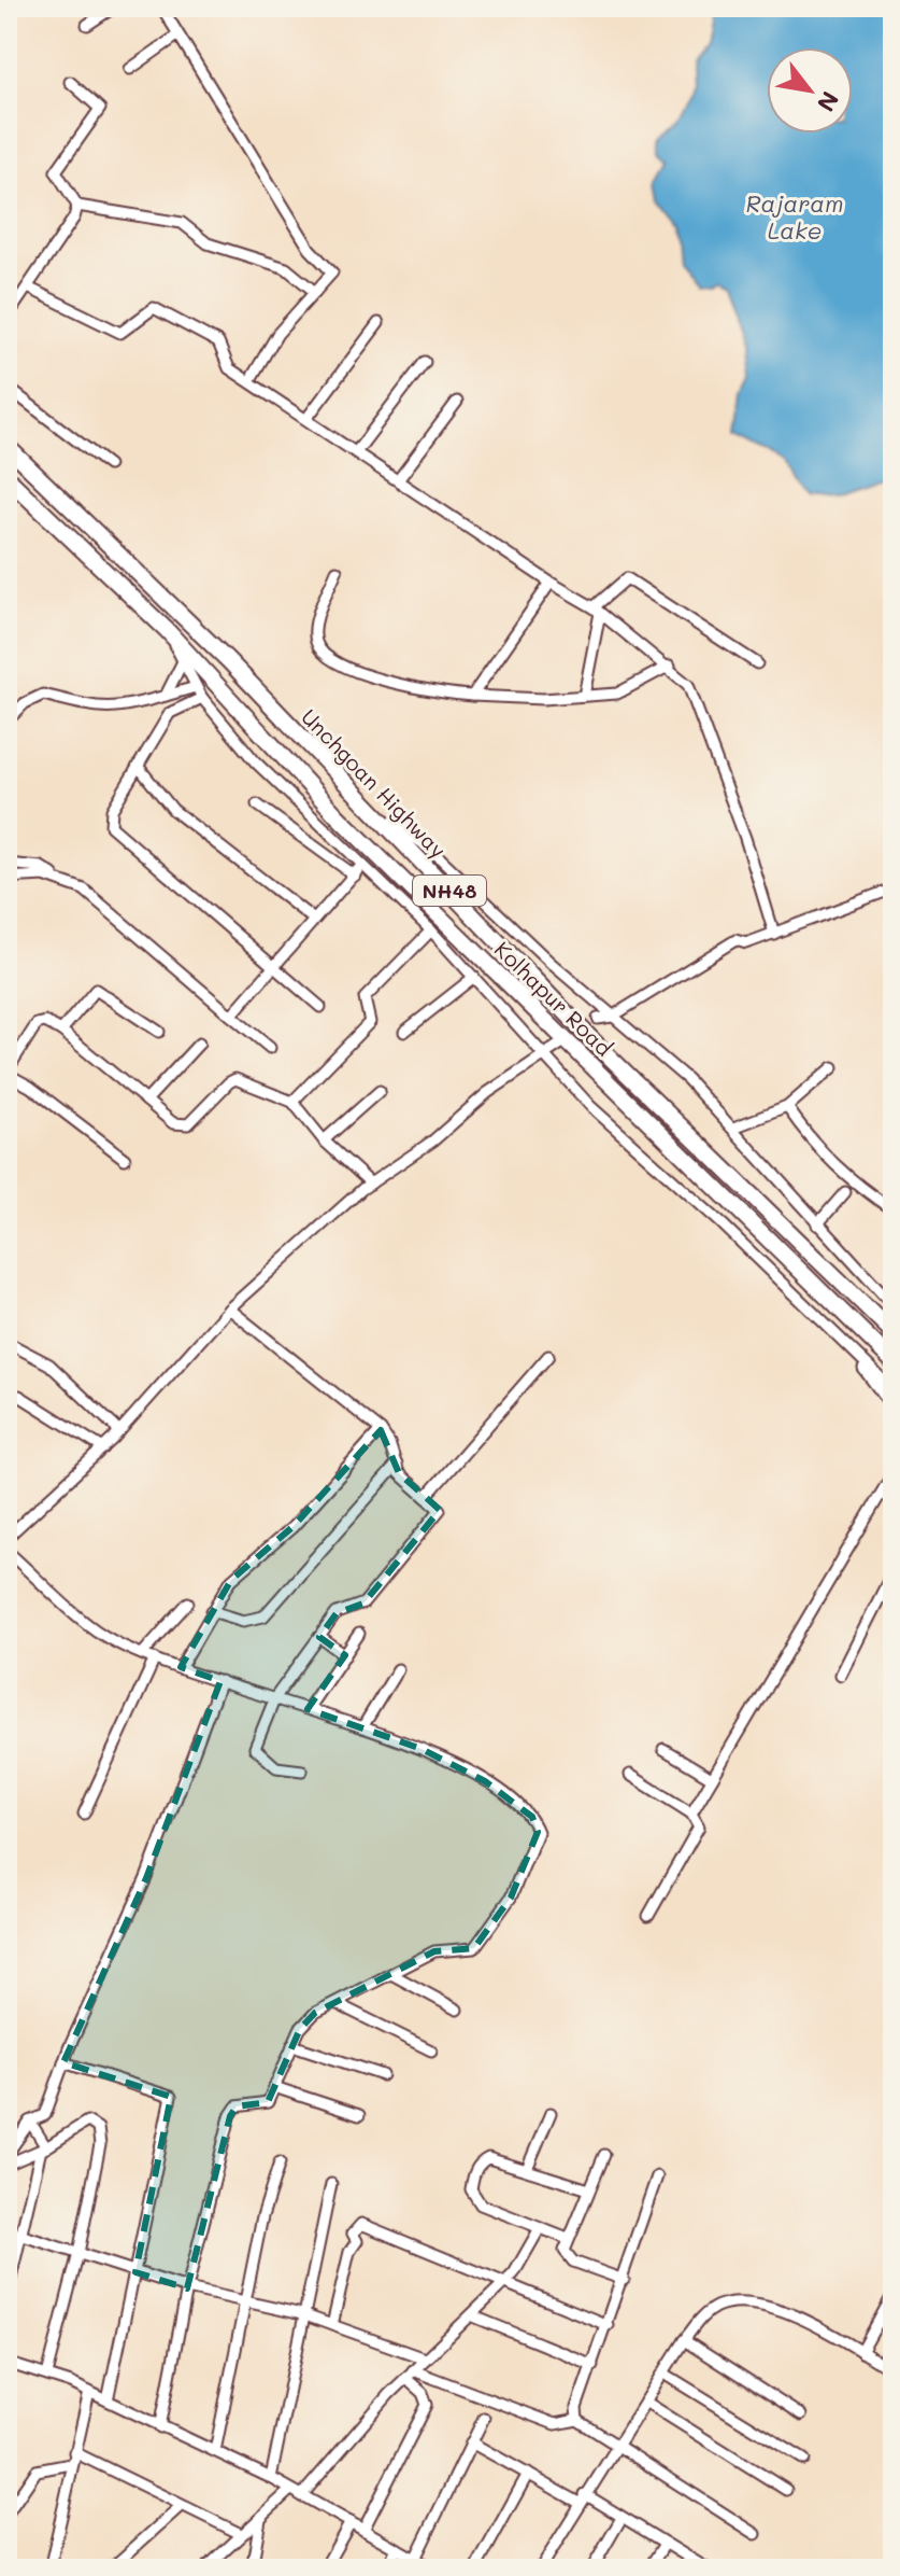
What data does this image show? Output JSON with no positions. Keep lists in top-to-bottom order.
{
  "streets": {
    "highway": ["Unchgoan Highway", "NH48", "Kolhapur Road"]
  },
  "water": ["Rajaram Lake"],
  "north": "bottom right"
}
